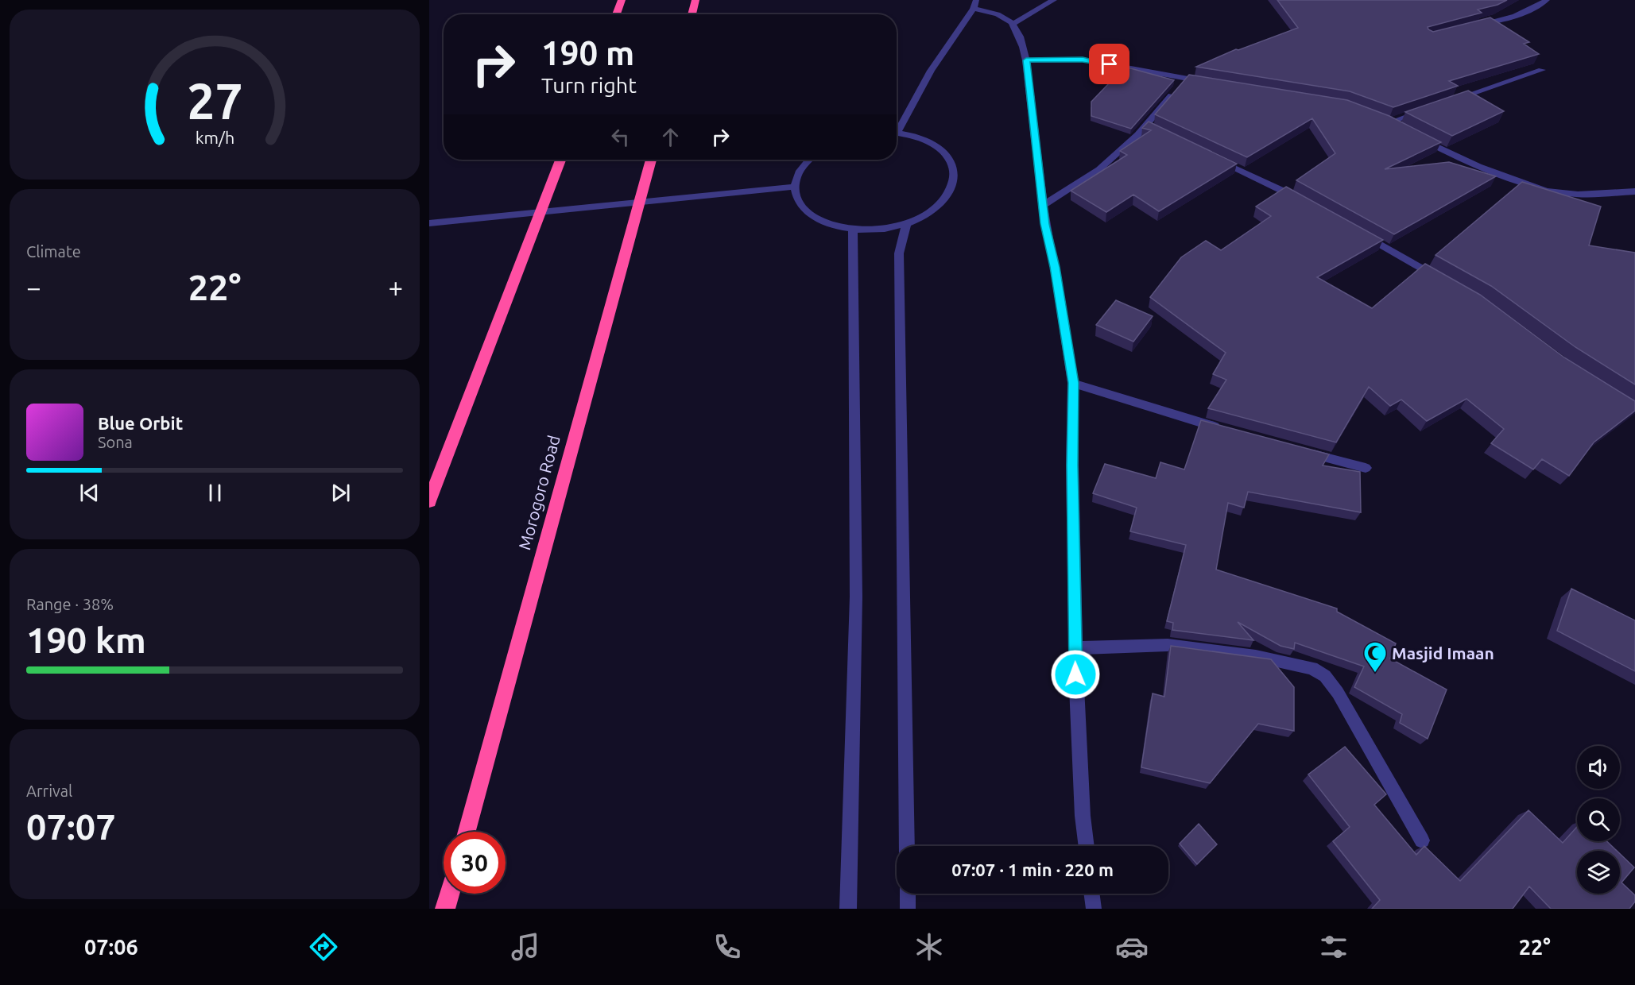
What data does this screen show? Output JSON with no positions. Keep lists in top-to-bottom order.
{
  "streets": {
    "highway": ["Morogoro Road"]
  },
  "places": {
    "mosque": ["Masjid Imaan"]
  },
  "page": {
    "turn": ["190 m", "Turn right"],
    "tile": [
      "Climate",
      ["Range · 38%", "190 km"],
      ["Arrival", "07:07"]
    ],
    "heat": ["−", "22°", "+"],
    "song": ["Blue Orbit", "Sona"],
    "limit": "30",
    "trip": "07:07 · 1 min · 220 m",
    "tabs": ["07:06", "22°"],
    "gauge": ["27", "km/h"]
  }
}
